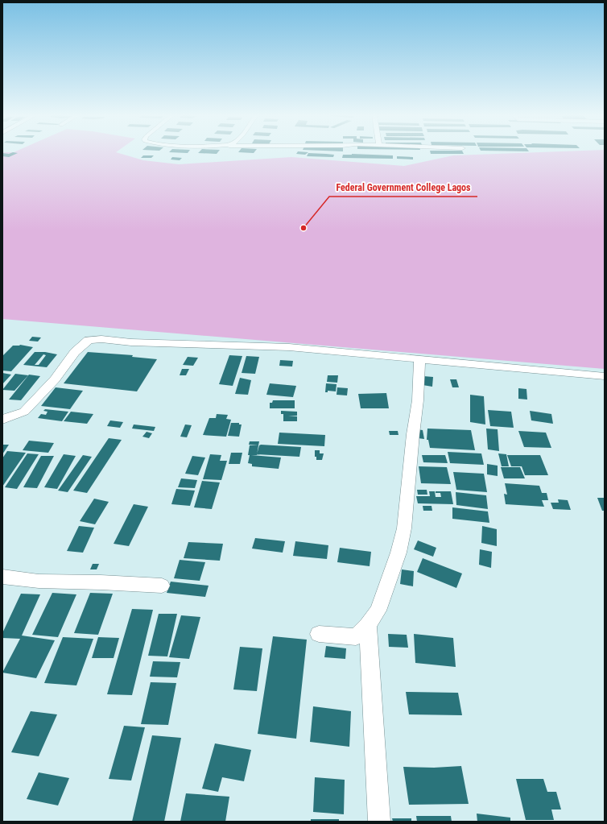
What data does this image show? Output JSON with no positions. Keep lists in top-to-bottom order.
{
  "places": ["Federal Government College Lagos"]
}
